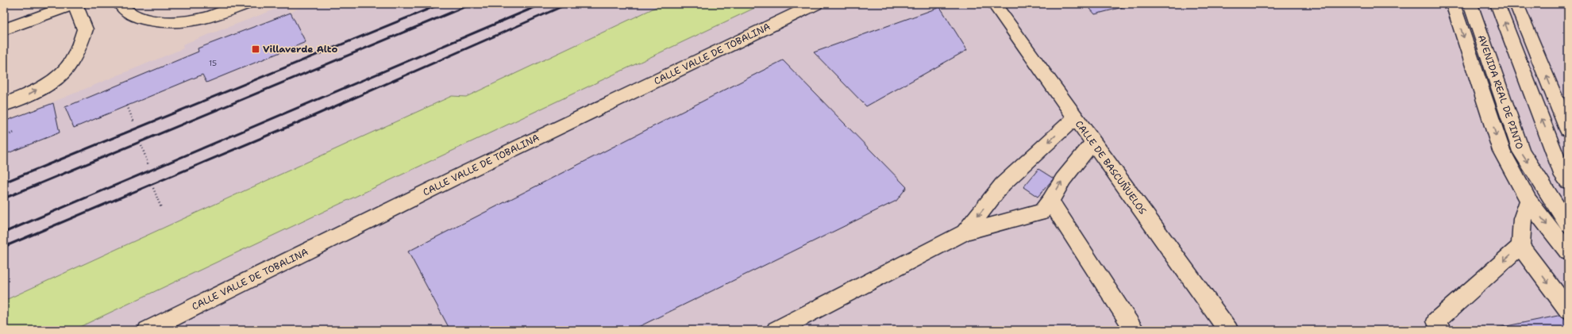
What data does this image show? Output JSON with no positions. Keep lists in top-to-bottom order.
{
  "streets": {
    "street": ["CALLE VALLE DE TOBALINA", "AVENIDA REAL DE PINTO", "CALLE DE BASCUÑUELOS"]
  },
  "places": {
    "transit": ["Villaverde Alto"]
  },
  "house_numbers": ["15"]
}
